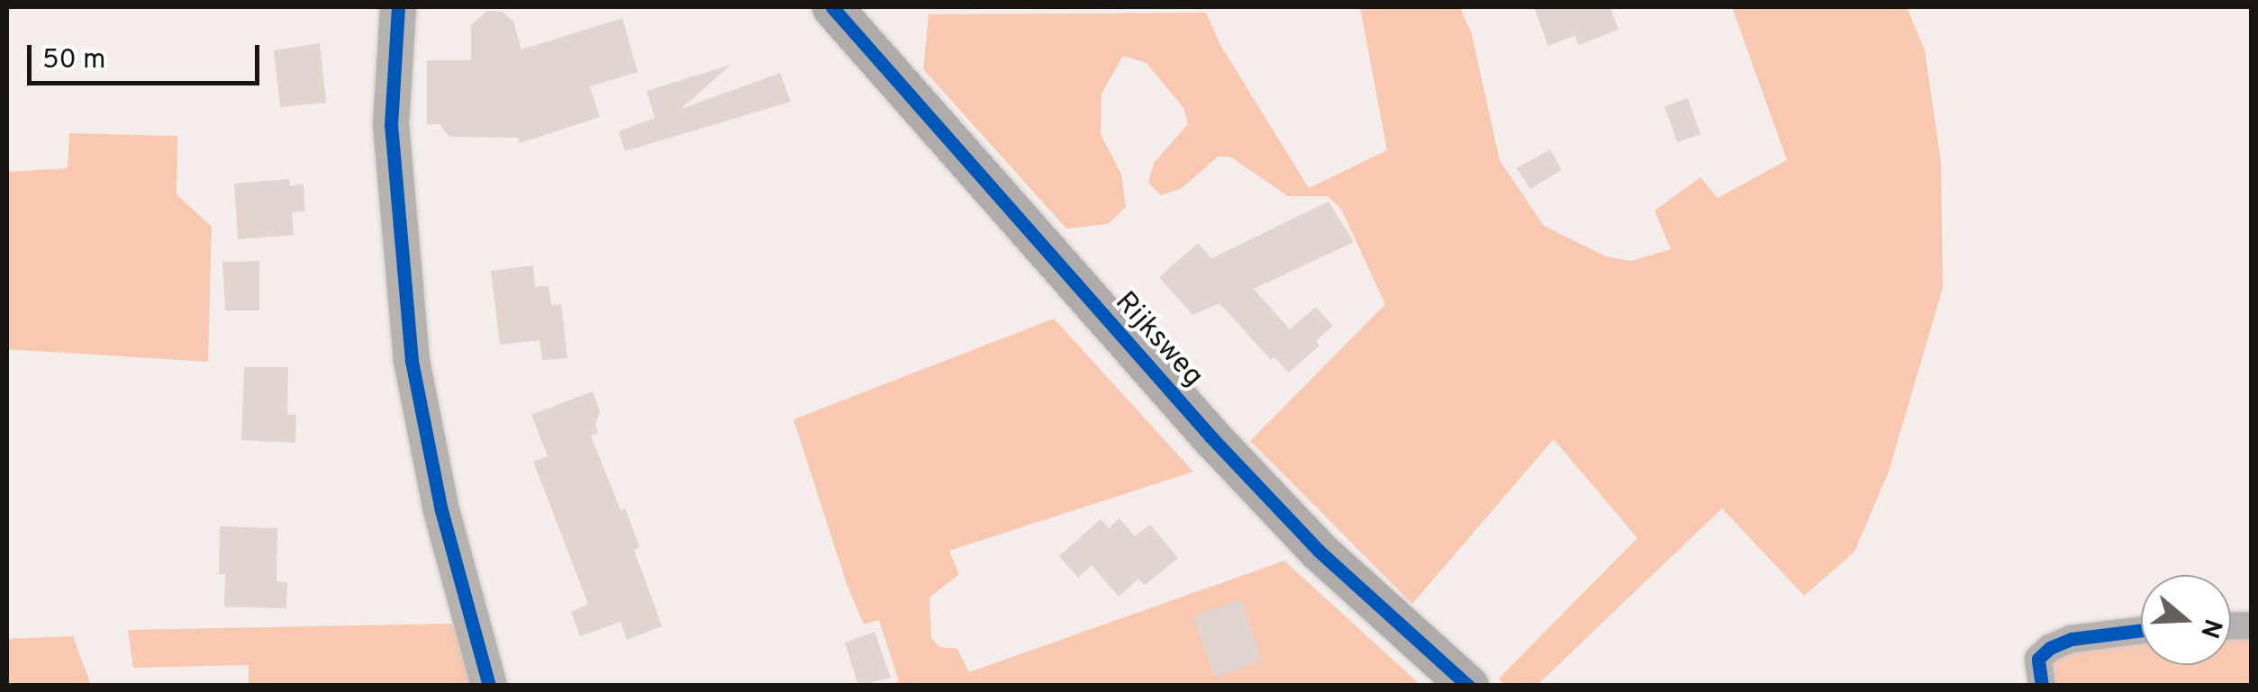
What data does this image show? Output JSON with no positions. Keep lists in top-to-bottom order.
{
  "streets": {
    "main road": ["Rijksweg"]
  },
  "scale_bar": "50 m",
  "north": "right"
}
